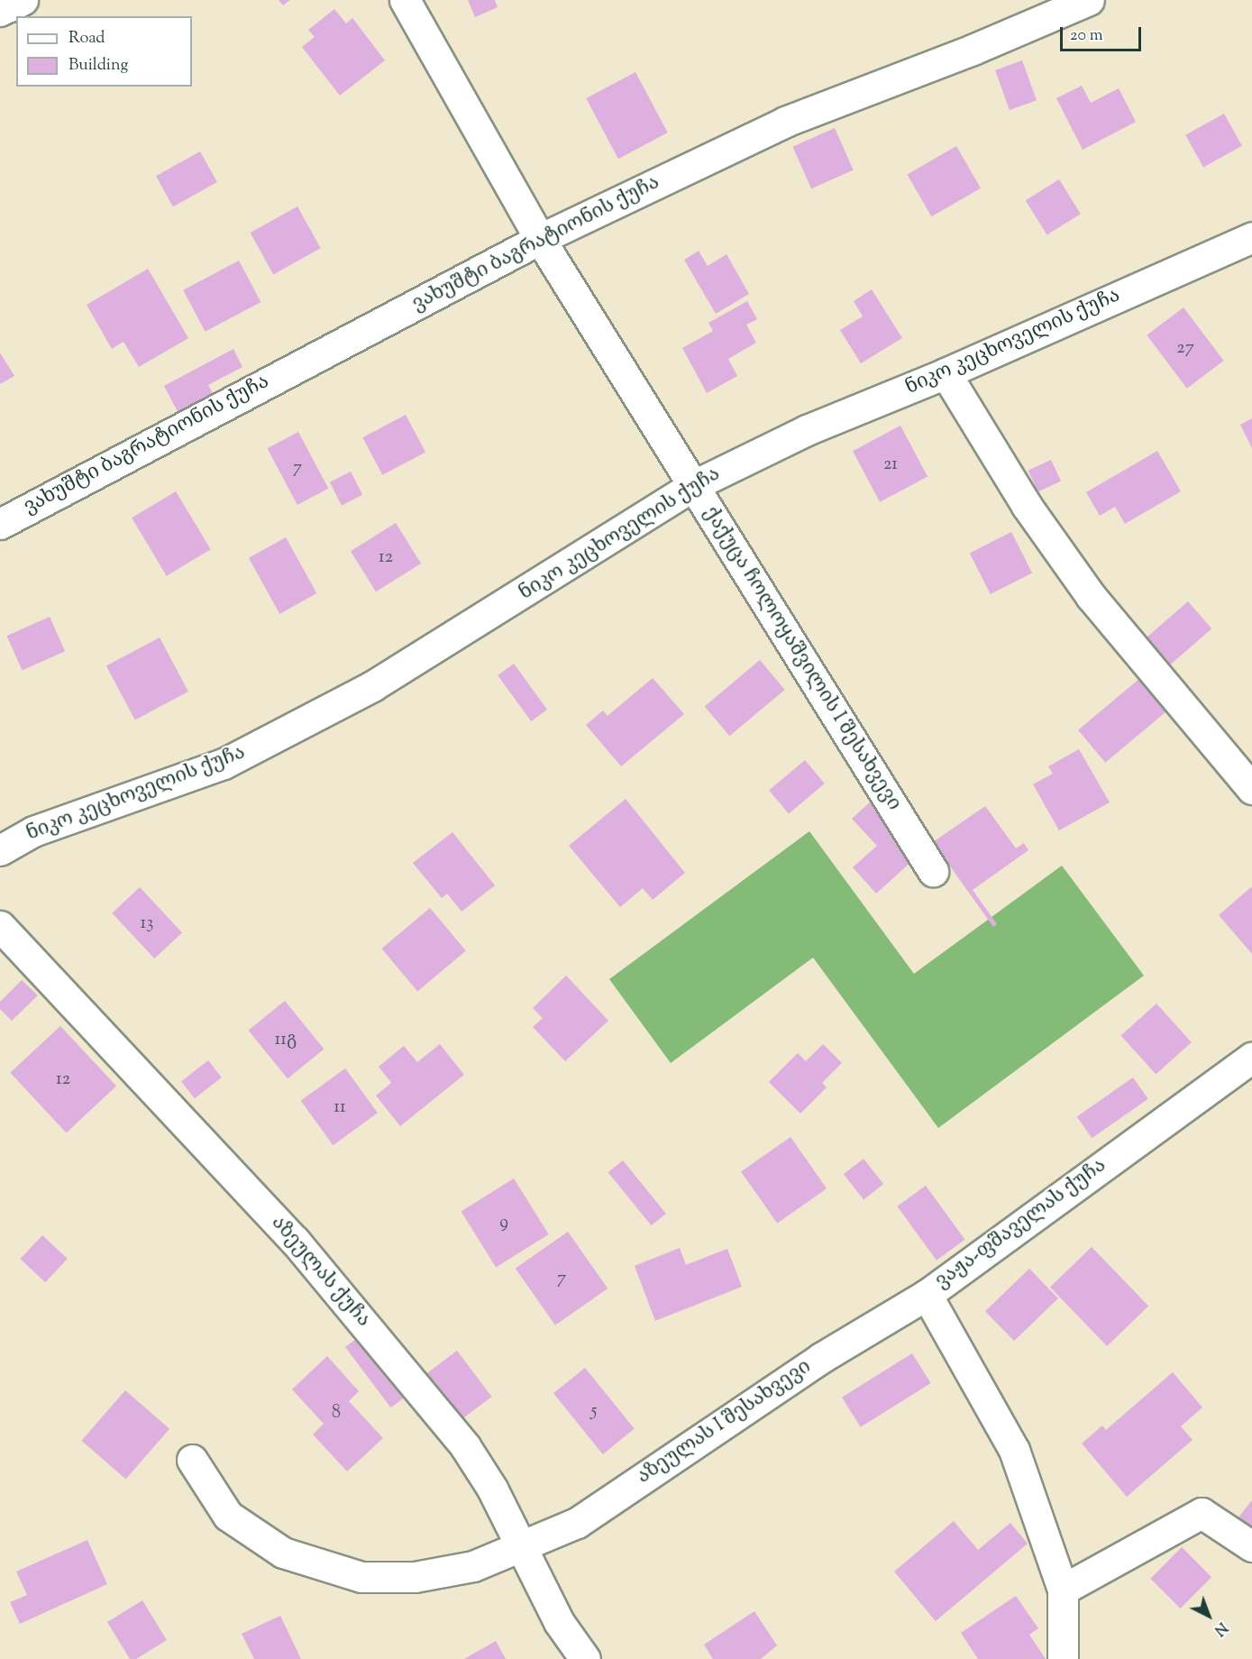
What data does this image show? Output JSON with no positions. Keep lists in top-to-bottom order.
{
  "streets": {
    "street": [
      "ვახუშტი ბაგრატიონის ქუჩა",
      "ნიკო კეცხოველის ქუჩა",
      "ქაქუცა ჩოლოყაშვილის I შესახვევი",
      "ვაჟა-ფშაველას ქუჩა",
      "აზეულას ქუჩა",
      "აზეულას I შესახვევი"
    ]
  },
  "crossings": [
    ["ვახუშტი ბაგრატიონის ქუჩა", "ქაქუცა ჩოლოყაშვილის I შესახვევი"],
    ["ნიკო კეცხოველის ქუჩა", "ქაქუცა ჩოლოყაშვილის I შესახვევი"],
    ["ვაჟა-ფშაველას ქუჩა", "აზეულას I შესახვევი"],
    ["აზეულას ქუჩა", "აზეულას I შესახვევი"]
  ],
  "house_numbers": [
    "27",
    "21",
    "7",
    "12",
    "13",
    "11გ",
    "12",
    "11",
    "9",
    "7",
    "5",
    "8"
  ],
  "legend": ["Road", "Building"],
  "scale_bar": "20 m",
  "north": "bottom right"
}
